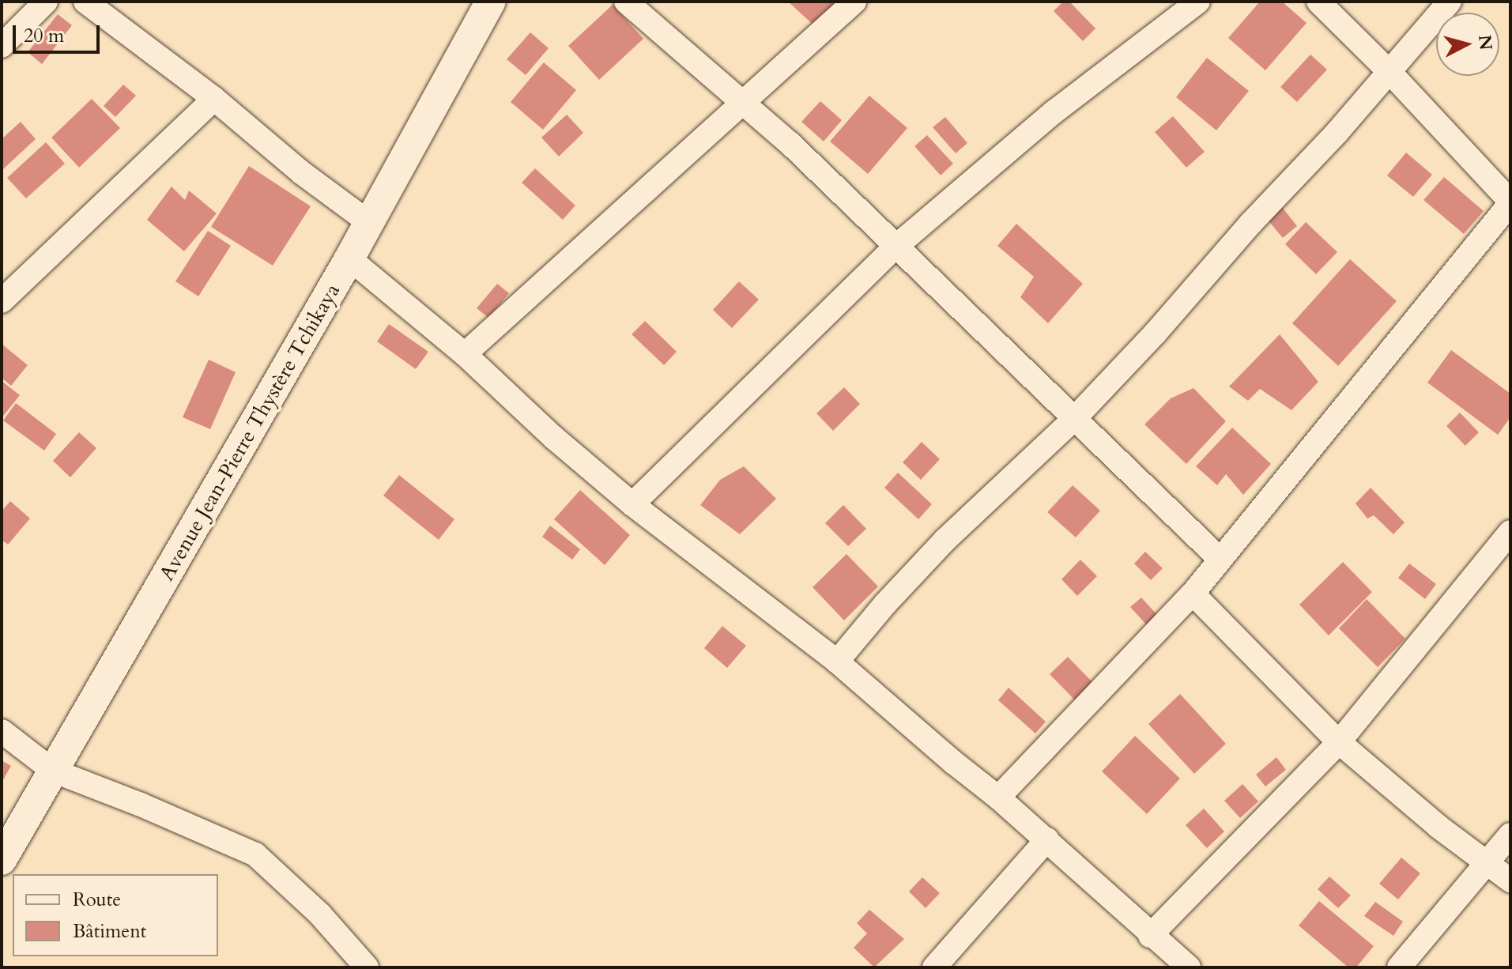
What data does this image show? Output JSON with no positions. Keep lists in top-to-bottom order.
{
  "streets": {
    "street": ["Avenue Jean-Pierre Thystère Tchikaya"]
  },
  "legend": ["Route", "Bâtiment"],
  "scale_bar": "20 m",
  "north": "right"
}
